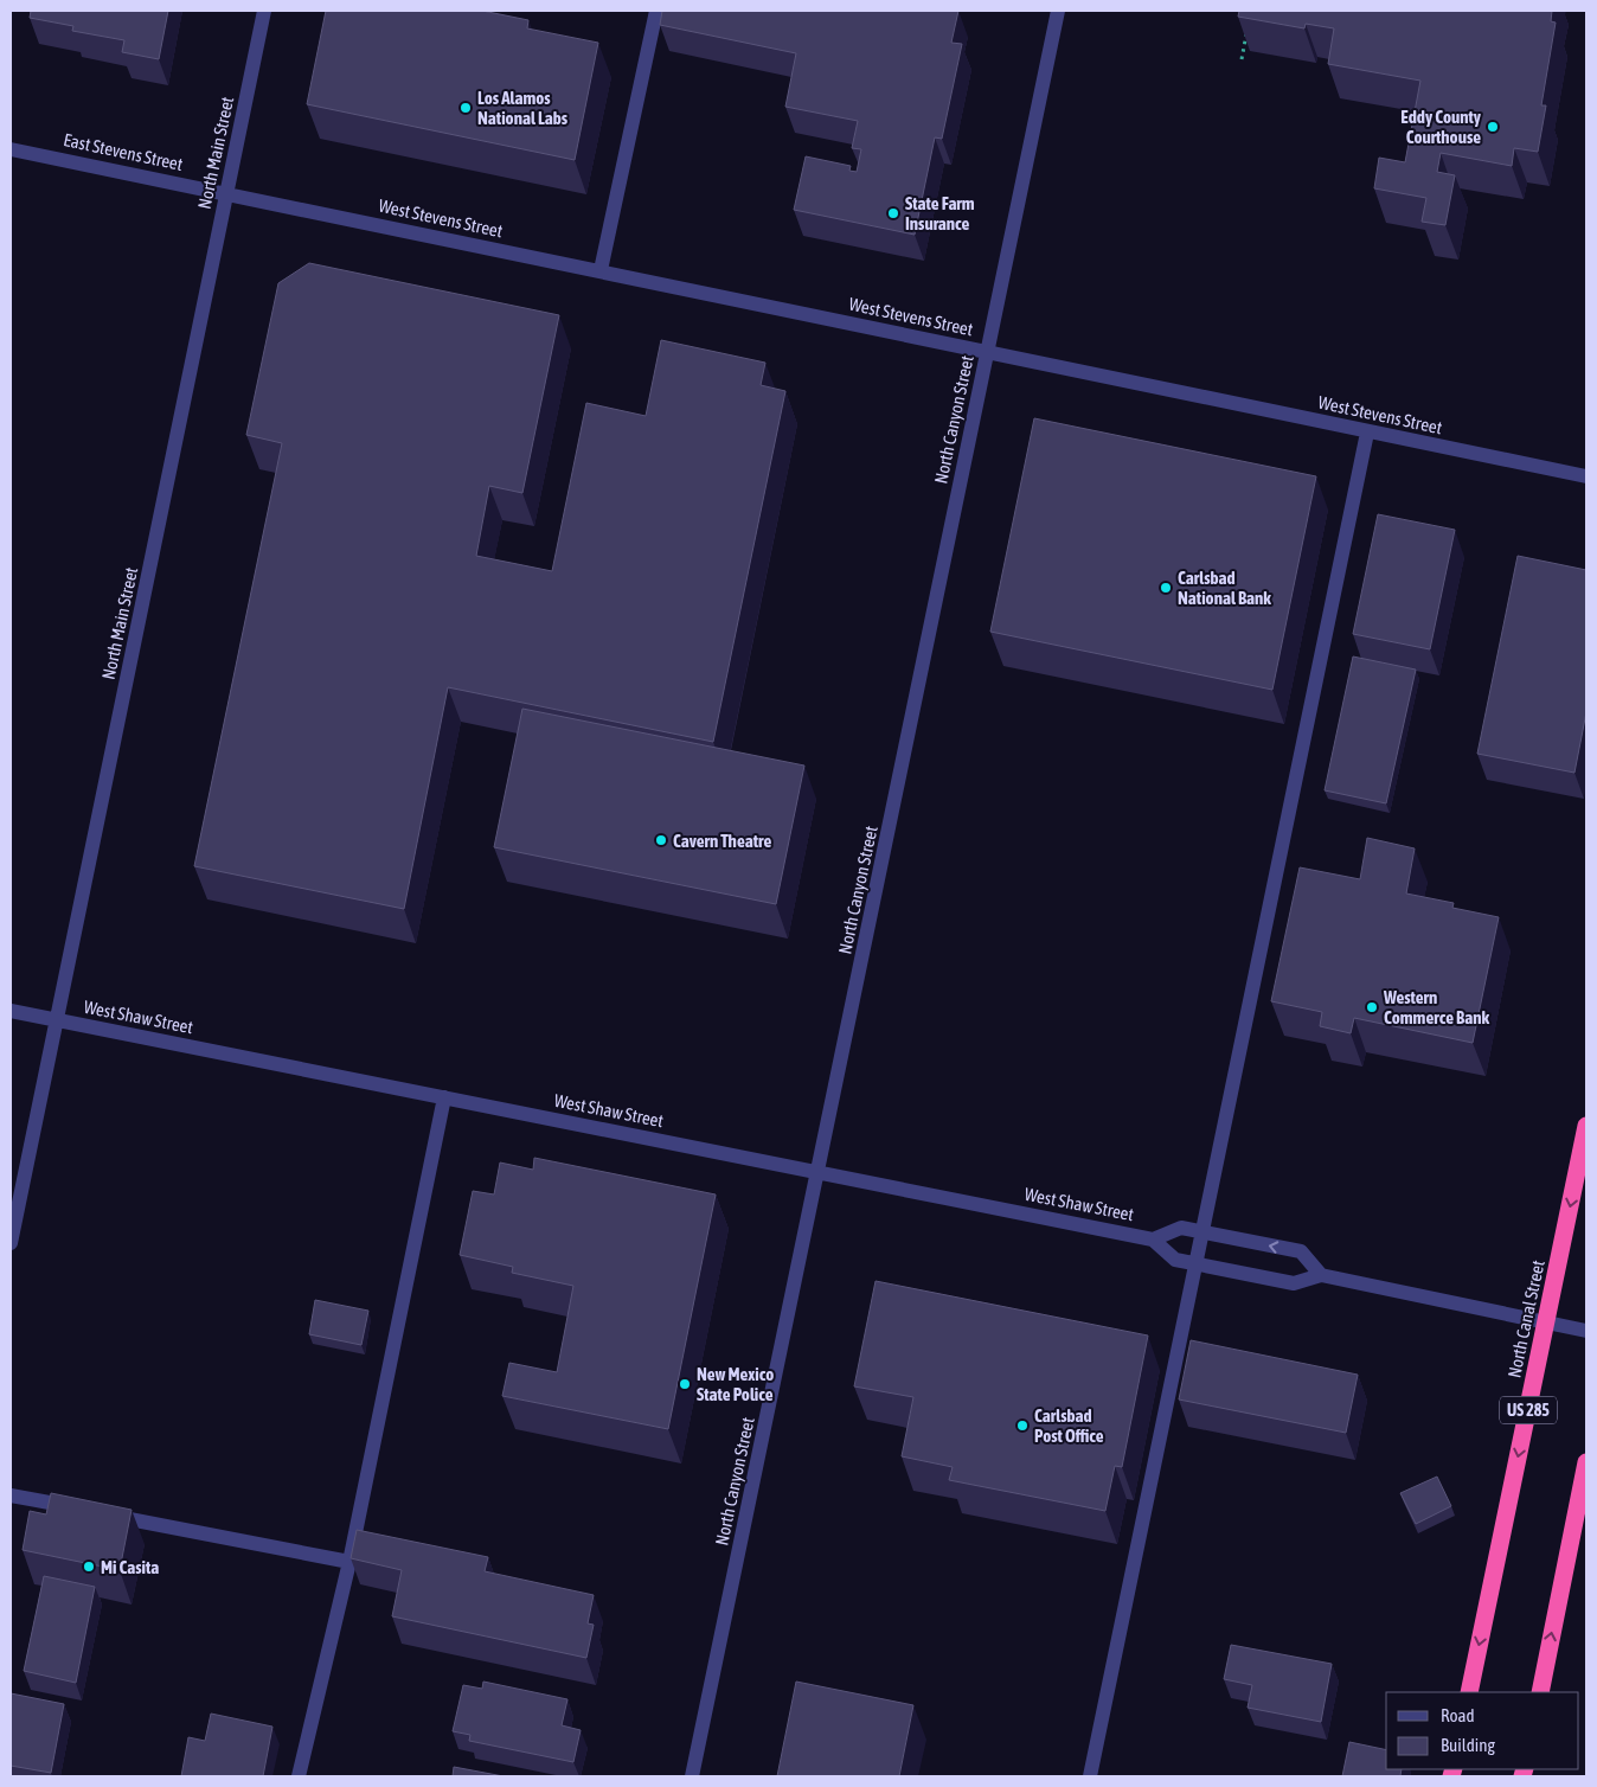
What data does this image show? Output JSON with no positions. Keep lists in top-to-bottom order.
{
  "streets": {
    "highway": ["North Canal Street", "US 285"],
    "street": [
      "East Stevens Street",
      "North Main Street",
      "West Stevens Street",
      "North Canyon Street",
      "West Shaw Street"
    ]
  },
  "crossings": [
    ["East Stevens Street", "North Main Street"],
    ["East Stevens Street", "West Stevens Street"],
    ["North Main Street", "West Stevens Street"],
    ["North Main Street", "West Shaw Street"],
    ["West Stevens Street", "North Canyon Street"],
    ["North Canyon Street", "West Shaw Street"],
    ["West Shaw Street", "North Canal Street"]
  ],
  "places": [
    "Los Alamos National Labs",
    "Eddy County Courthouse",
    "State Farm Insurance",
    "Carlsbad National Bank",
    "Cavern Theatre",
    "Western Commerce Bank",
    "New Mexico State Police",
    "Carlsbad Post Office",
    "Mi Casita"
  ],
  "legend": ["Road", "Building"]
}
